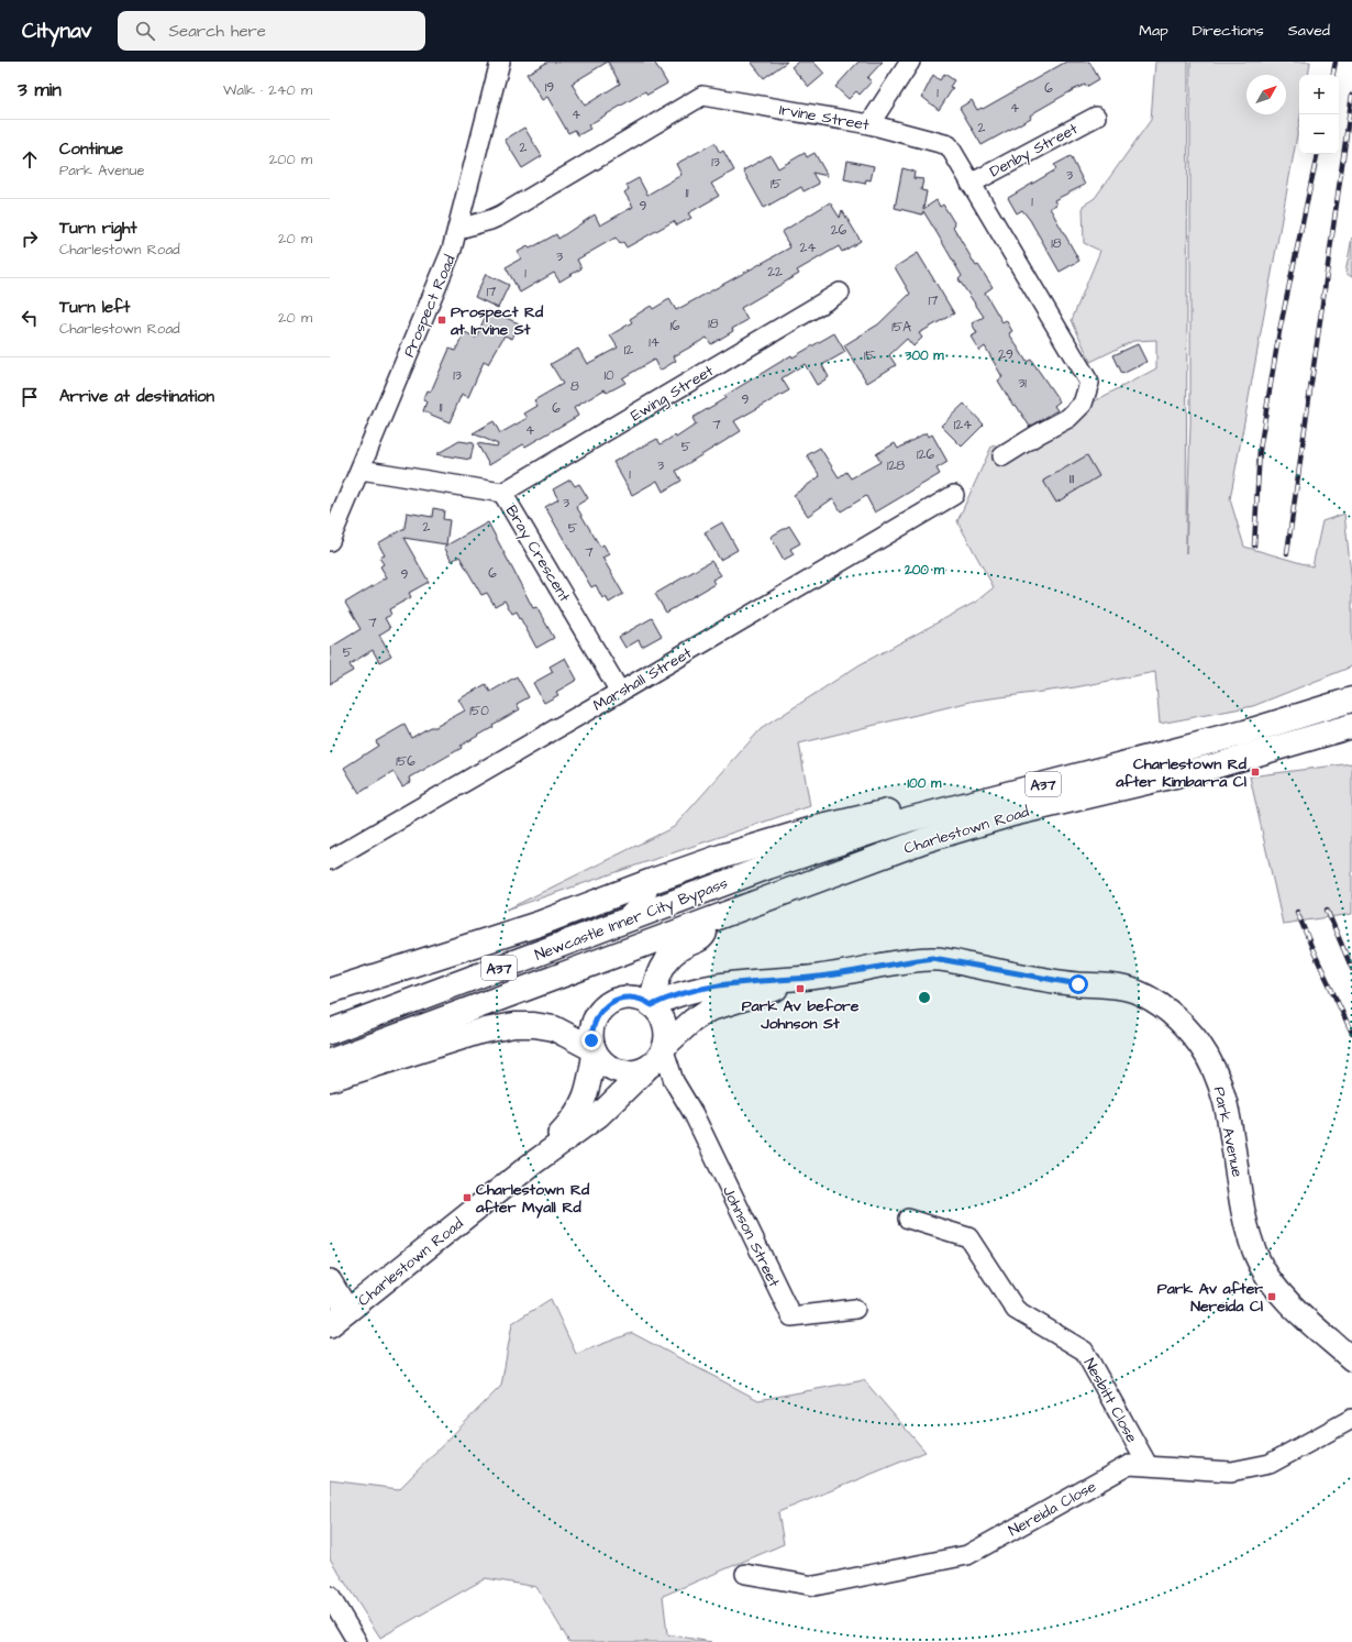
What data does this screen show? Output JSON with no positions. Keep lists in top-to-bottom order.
{
  "streets": {
    "highway": ["A37", "Charlestown Road", "Newcastle Inner City Bypass"],
    "main road": ["Park Avenue"],
    "street": [
      "Irvine Street",
      "Denby Street",
      "Prospect Road",
      "Ewing Street",
      "Bray Crescent",
      "Marshall Street",
      "Johnson Street",
      "Nesbitt Close",
      "Nereida Close"
    ]
  },
  "crossings": [
    ["Irvine Street", "Denby Street"],
    ["Irvine Street", "Prospect Road"],
    ["Prospect Road", "Bray Crescent"],
    ["Ewing Street", "Bray Crescent"],
    ["Bray Crescent", "Marshall Street"],
    ["Charlestown Road", "Newcastle Inner City Bypass"],
    ["Charlestown Road", "Park Avenue"],
    ["Charlestown Road", "Johnson Street"],
    ["Park Avenue", "Johnson Street"],
    ["Nesbitt Close", "Nereida Close"]
  ],
  "places": {
    "transit": [
      "Prospect Rd at Irvine St",
      "Charlestown Rd after Kimbarra Cl",
      "Park Av before Johnson St",
      "Charlestown Rd after Myall Rd",
      "Park Av after Nereida Cl"
    ]
  },
  "house_numbers": [
    "19",
    "6",
    "1",
    "4",
    "4",
    "2",
    "2",
    "13",
    "3",
    "15",
    "11",
    "1",
    "9",
    "26",
    "18",
    "24",
    "3",
    "22",
    "1",
    "17",
    "17",
    "18",
    "16",
    "15A",
    "14",
    "12",
    "29",
    "15",
    "13",
    "10",
    "31",
    "8",
    "9",
    "11",
    "6",
    "7",
    "124",
    "4",
    "5",
    "126",
    "3",
    "128",
    "1",
    "111",
    "3",
    "2",
    "5",
    "7",
    "6",
    "9",
    "7",
    "5",
    "150",
    "156"
  ],
  "north": "top right",
  "page": {
    "header": "Citynav",
    "search": "Search here",
    "nav": ["Map", "Directions", "Saved"],
    "heading": ["3 min", "Walk · 240 m"],
    "map_buttons": ["+", "−"],
    "list": [
      ["Continue", "Park Avenue", "200 m"],
      ["Turn right", "Charlestown Road", "20 m"],
      ["Turn left", "Charlestown Road", "20 m"],
      "Arrive at destination"
    ]
  },
  "rings": ["300 m", "200 m", "100 m"]
}
